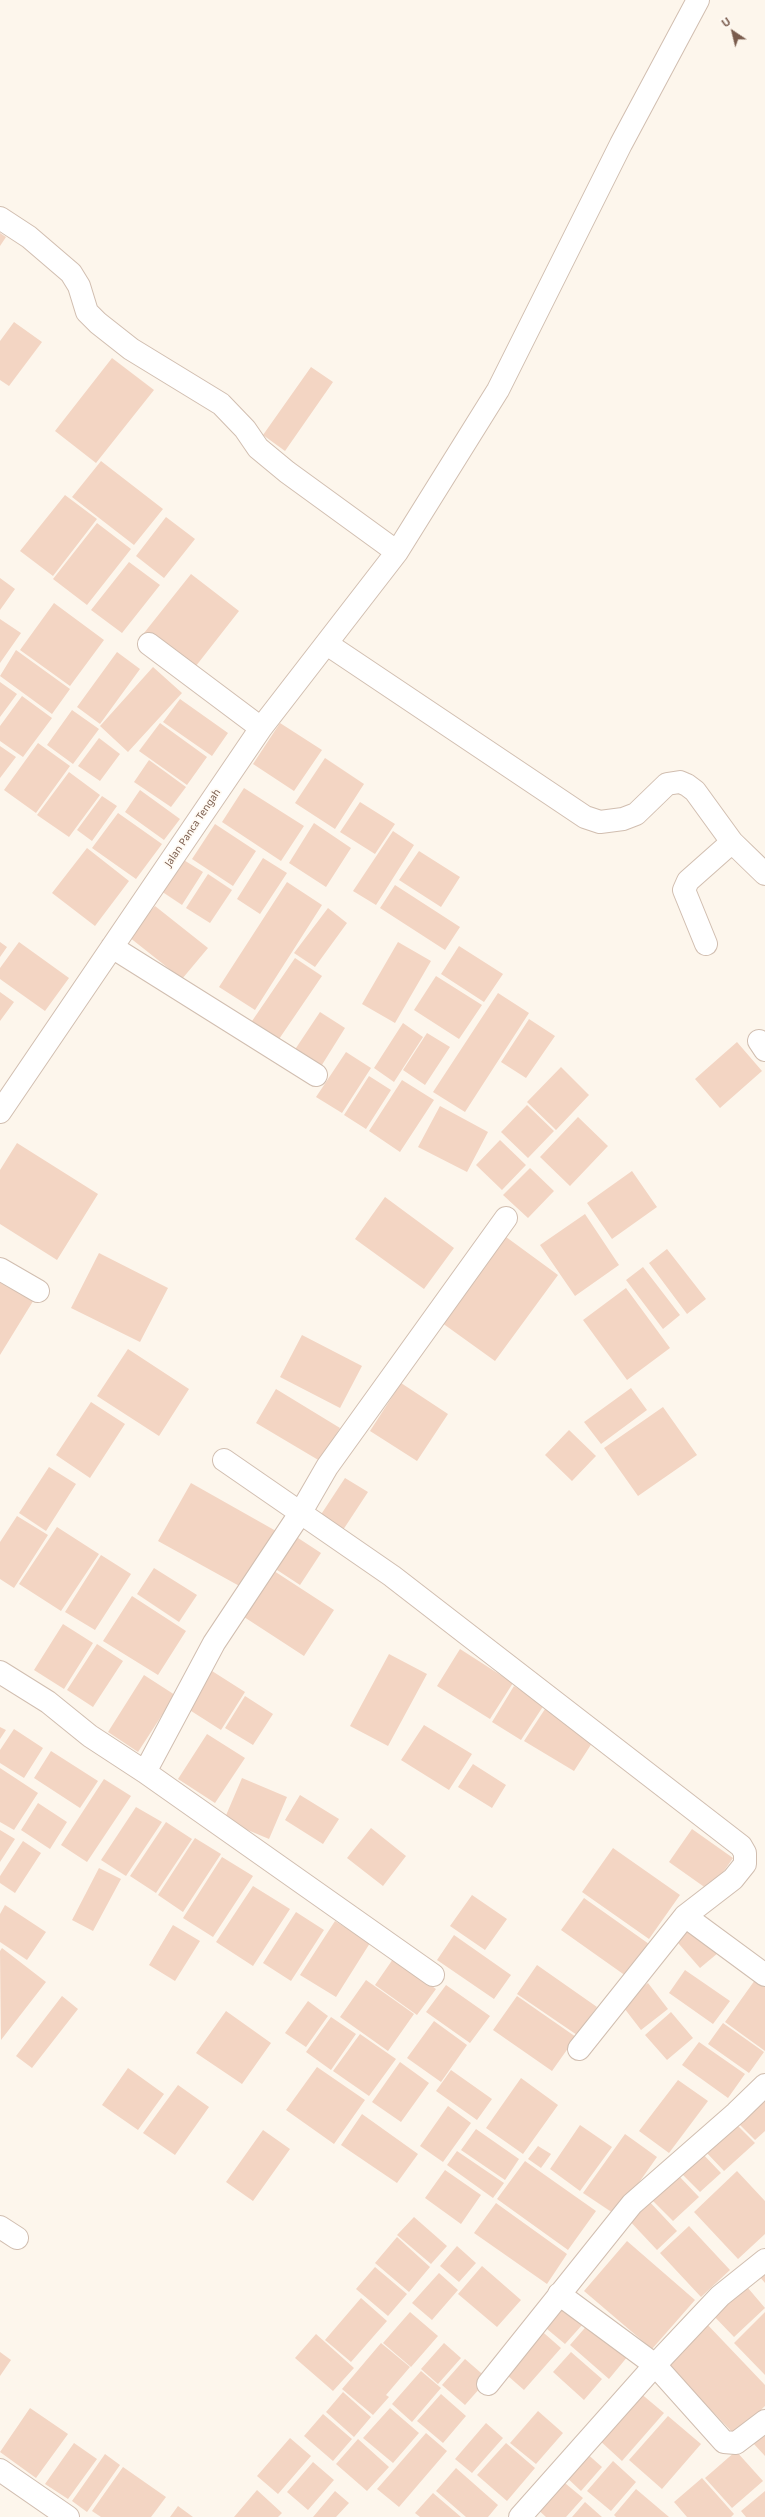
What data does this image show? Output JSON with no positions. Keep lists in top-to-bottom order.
{
  "streets": {
    "street": ["Jalan Panca Tengah"]
  },
  "north": "top left"
}
